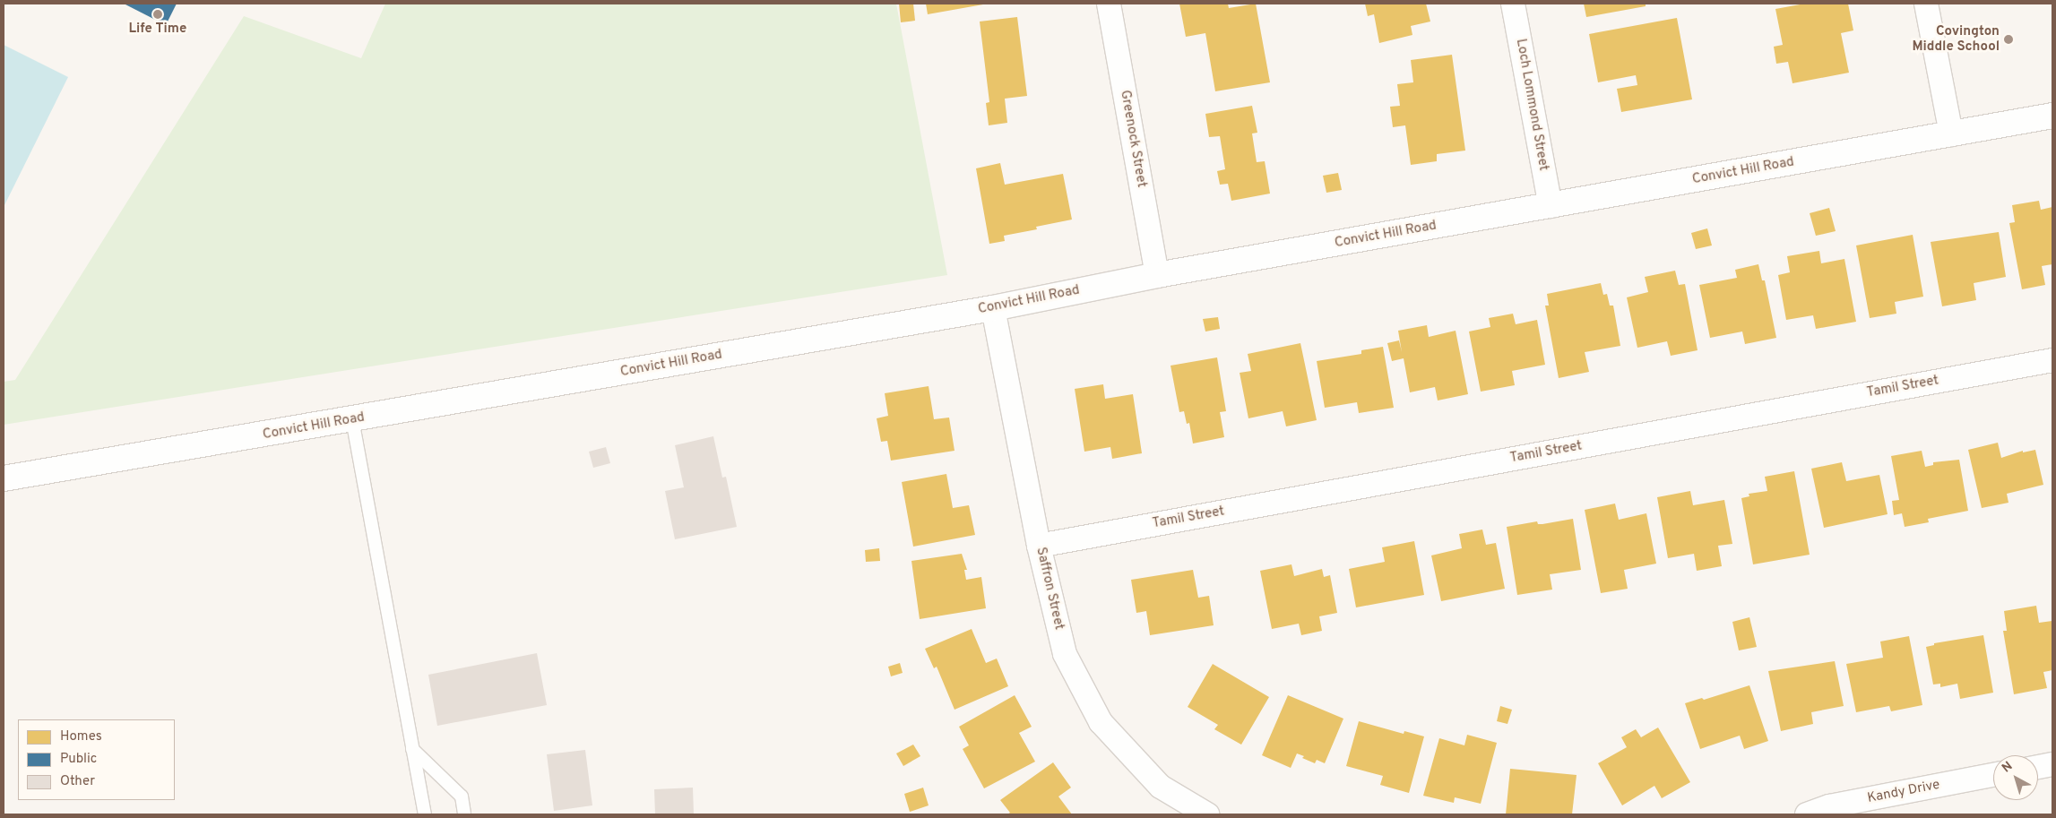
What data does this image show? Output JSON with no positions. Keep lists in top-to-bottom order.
{
  "streets": {
    "street": [
      "Loch Lommond Street",
      "Greenock Street",
      "Convict Hill Road",
      "Tamil Street",
      "Saffron Street",
      "Kandy Drive"
    ]
  },
  "crossings": [
    ["Loch Lommond Street", "Convict Hill Road"],
    ["Greenock Street", "Convict Hill Road"],
    ["Convict Hill Road", "Saffron Street"],
    ["Tamil Street", "Saffron Street"]
  ],
  "places": ["Life Time", "Covington Middle School"],
  "legend": ["Homes", "Public", "Other"],
  "north": "top left"
}
